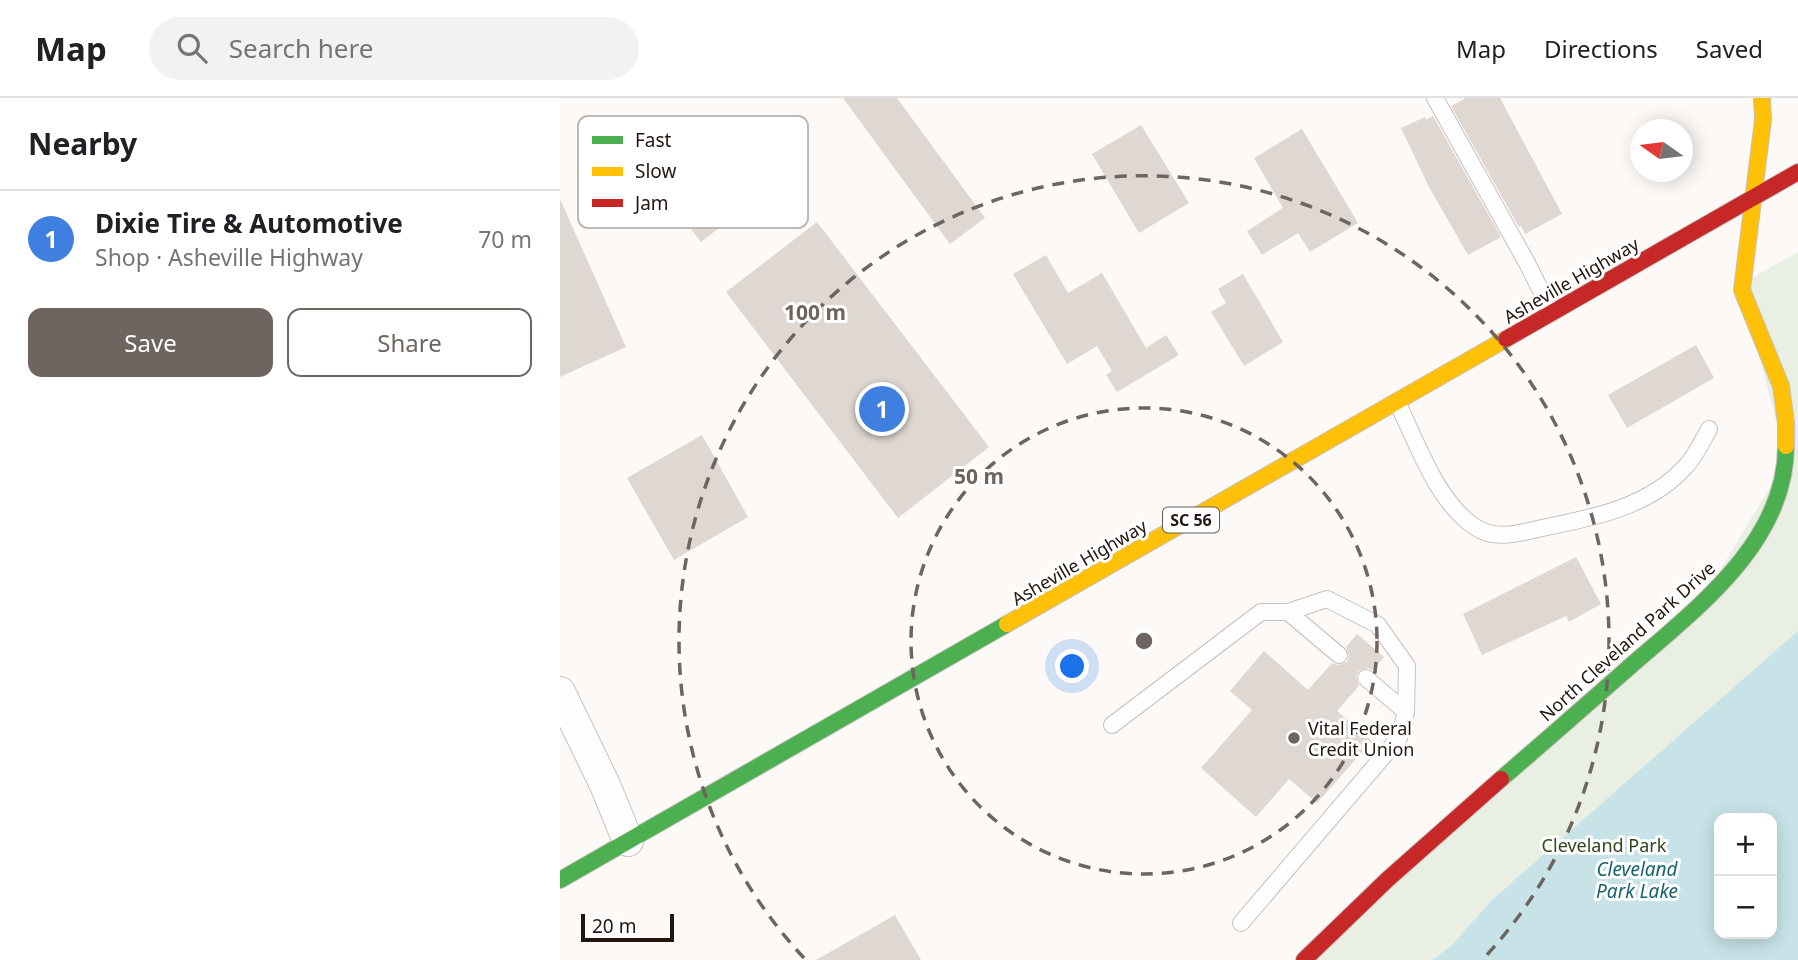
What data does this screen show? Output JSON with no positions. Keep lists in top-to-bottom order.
{
  "streets": {
    "main road": ["Asheville Highway", "SC 56", "North Cleveland Park Drive"]
  },
  "crossings": [
    ["Asheville Highway", "North Cleveland Park Drive"]
  ],
  "water": ["Cleveland Park Lake"],
  "parks": ["Cleveland Park"],
  "places": ["Vital Federal Credit Union"],
  "legend": ["Fast", "Slow", "Jam"],
  "scale_bar": "20 m",
  "north": "left",
  "page": {
    "header": "Map",
    "search": "Search here",
    "nav": ["Map", "Directions", "Saved"],
    "heading": "Nearby",
    "list": [
      {
        "mark": "1",
        "name": "Dixie Tire & Automotive",
        "note": "Shop · Asheville Highway",
        "value": "70 m"
      }
    ],
    "buttons": ["Save", "Share"],
    "pins": "1",
    "map_buttons": ["+", "−"],
    "scale": "20 m"
  },
  "rings": ["100 m", "50 m"]
}
